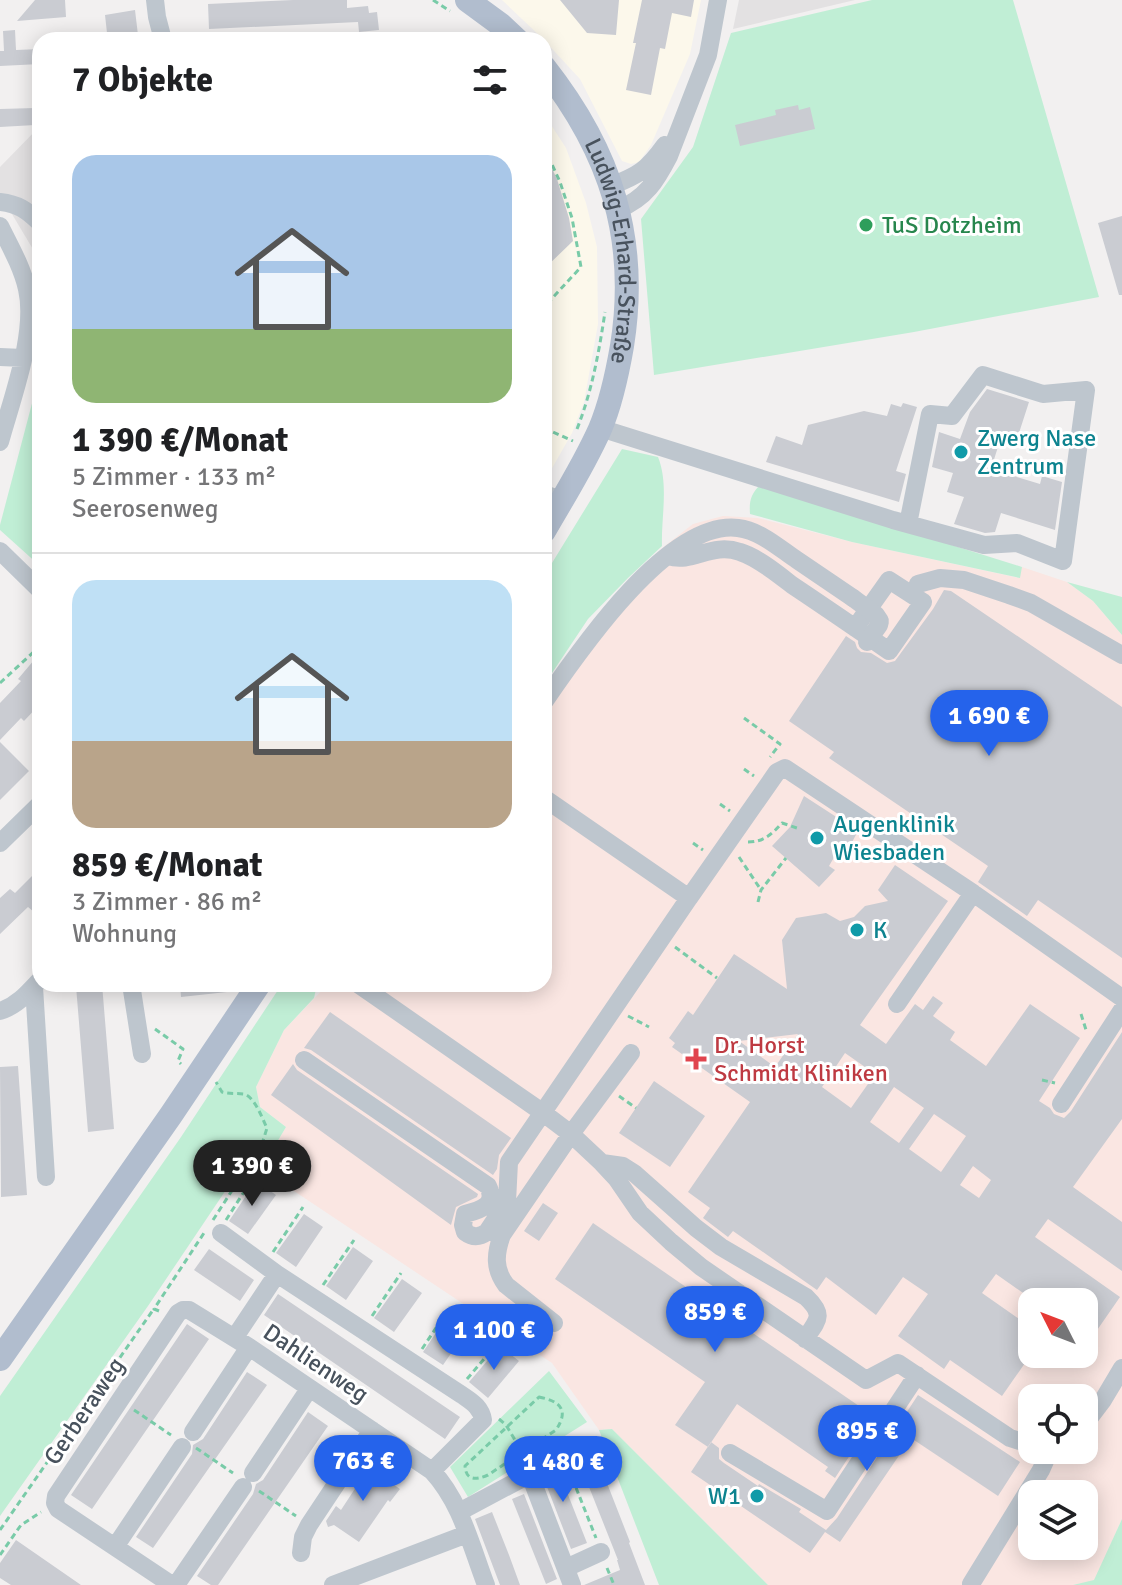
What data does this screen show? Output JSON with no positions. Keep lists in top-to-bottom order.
{
  "streets": {
    "main road": ["Ludwig-Erhard-Straße"],
    "street": ["Dahlienweg", "Gerberaweg"]
  },
  "crossings": [
    ["Dahlienweg", "Gerberaweg"]
  ],
  "places": {
    "other": [
      "TuS Dotzheim",
      "Zwerg Nase Zentrum",
      "Augenklinik Wiesbaden",
      "K",
      "W1"
    ],
    "health": ["Dr. Horst Schmidt Kliniken"]
  },
  "north": "top left",
  "page": {
    "heading": "7 Objekte",
    "list": [
      {
        "name": "1 390 €/Monat",
        "note": "5 Zimmer · 133 m² · Seerosenweg"
      },
      {
        "name": "859 €/Monat",
        "note": "3 Zimmer · 86 m² · Wohnung"
      }
    ],
    "price": [
      "1 690 €",
      "1 390 €",
      "859 €",
      "1 100 €",
      "895 €",
      "763 €",
      "1 480 €"
    ]
  }
}
